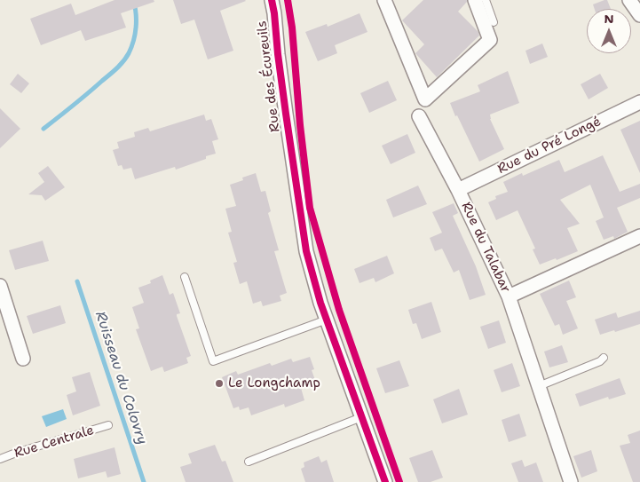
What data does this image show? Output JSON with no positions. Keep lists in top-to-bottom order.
{
  "streets": {
    "street": ["Rue des Écureuils", "Rue du Pré Longé", "Rue du Talabar"],
    "lane": ["Rue Centrale"]
  },
  "crossings": [
    ["Rue du Pré Longé", "Rue du Talabar"]
  ],
  "water": ["Ruisseau du Colovry"],
  "places": ["Le Longchamp"],
  "north": "top"
}
